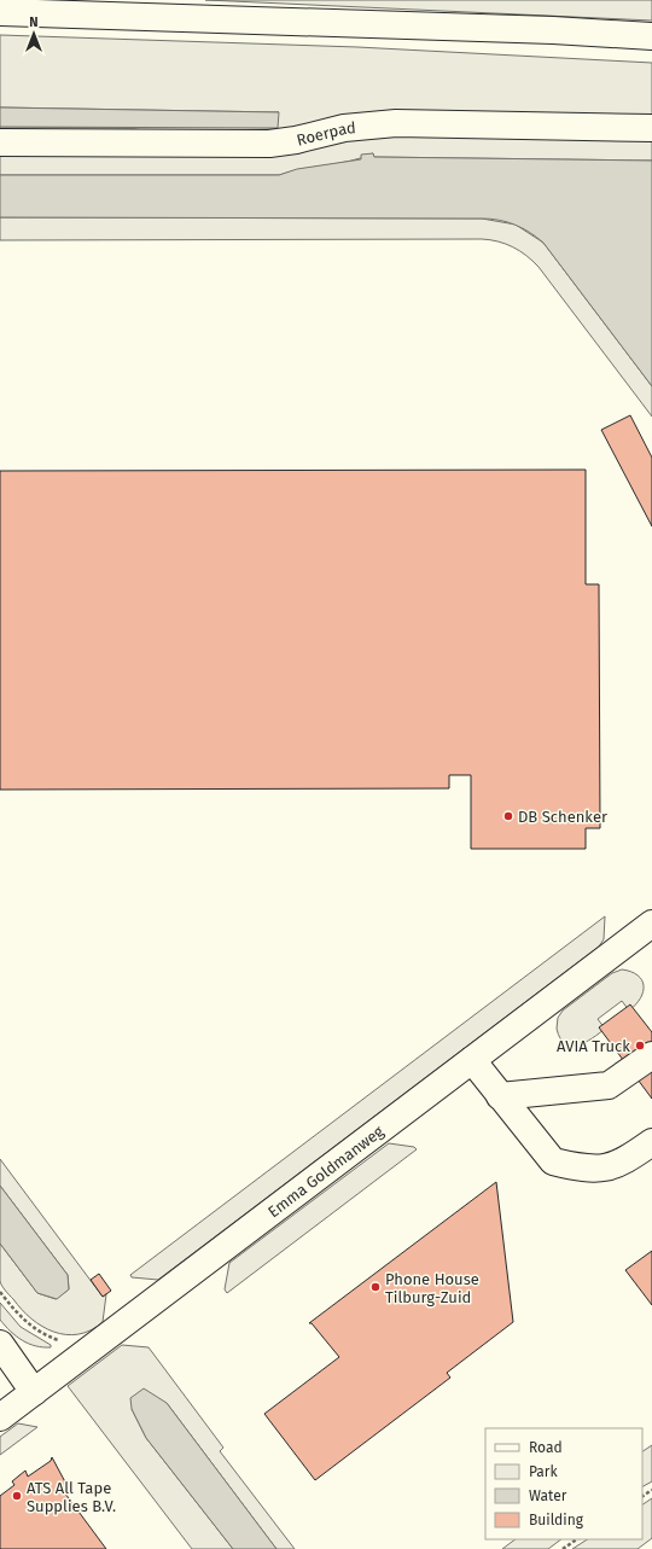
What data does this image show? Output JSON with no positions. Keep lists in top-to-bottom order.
{
  "streets": {
    "main road": ["Roerpad", "Emma Goldmanweg"]
  },
  "places": [
    "DB Schenker",
    "AVIA Truck",
    "Phone House Tilburg-Zuid",
    "ATS All Tape Supplies B.V."
  ],
  "legend": [
    "Road",
    "Park",
    "Water",
    "Building"
  ],
  "north": "top"
}
